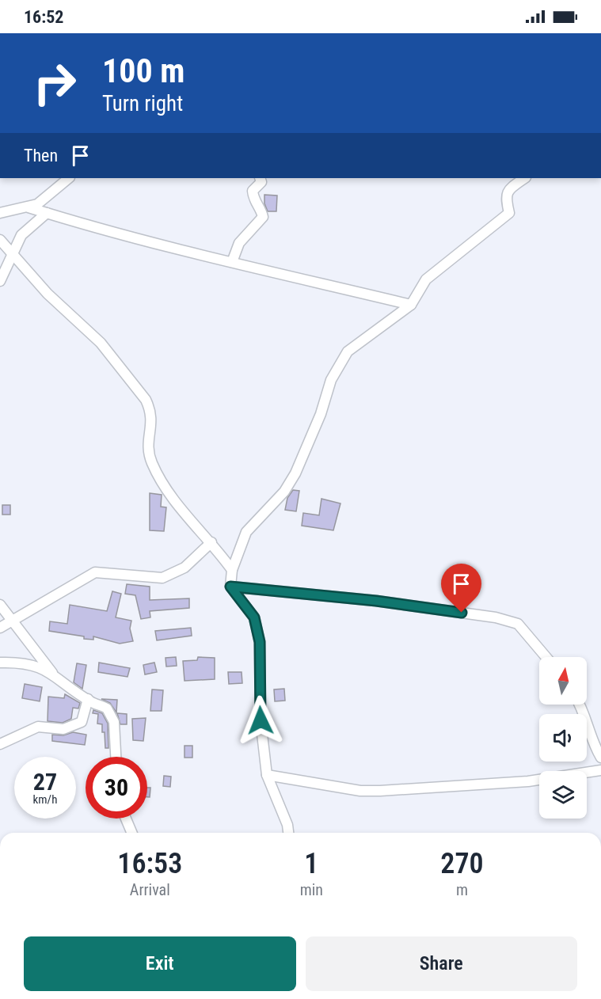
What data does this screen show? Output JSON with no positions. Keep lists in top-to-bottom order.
{
  "north": "top",
  "page": {
    "status": "16:52",
    "turn": ["100 m", "Turn right"],
    "then": "Then",
    "speed": "27 km/h",
    "limit": "30",
    "eta": [
      "16:53",
      "Arrival",
      "1",
      "min",
      "270",
      "m"
    ],
    "buttons": ["Exit", "Share"]
  }
}
